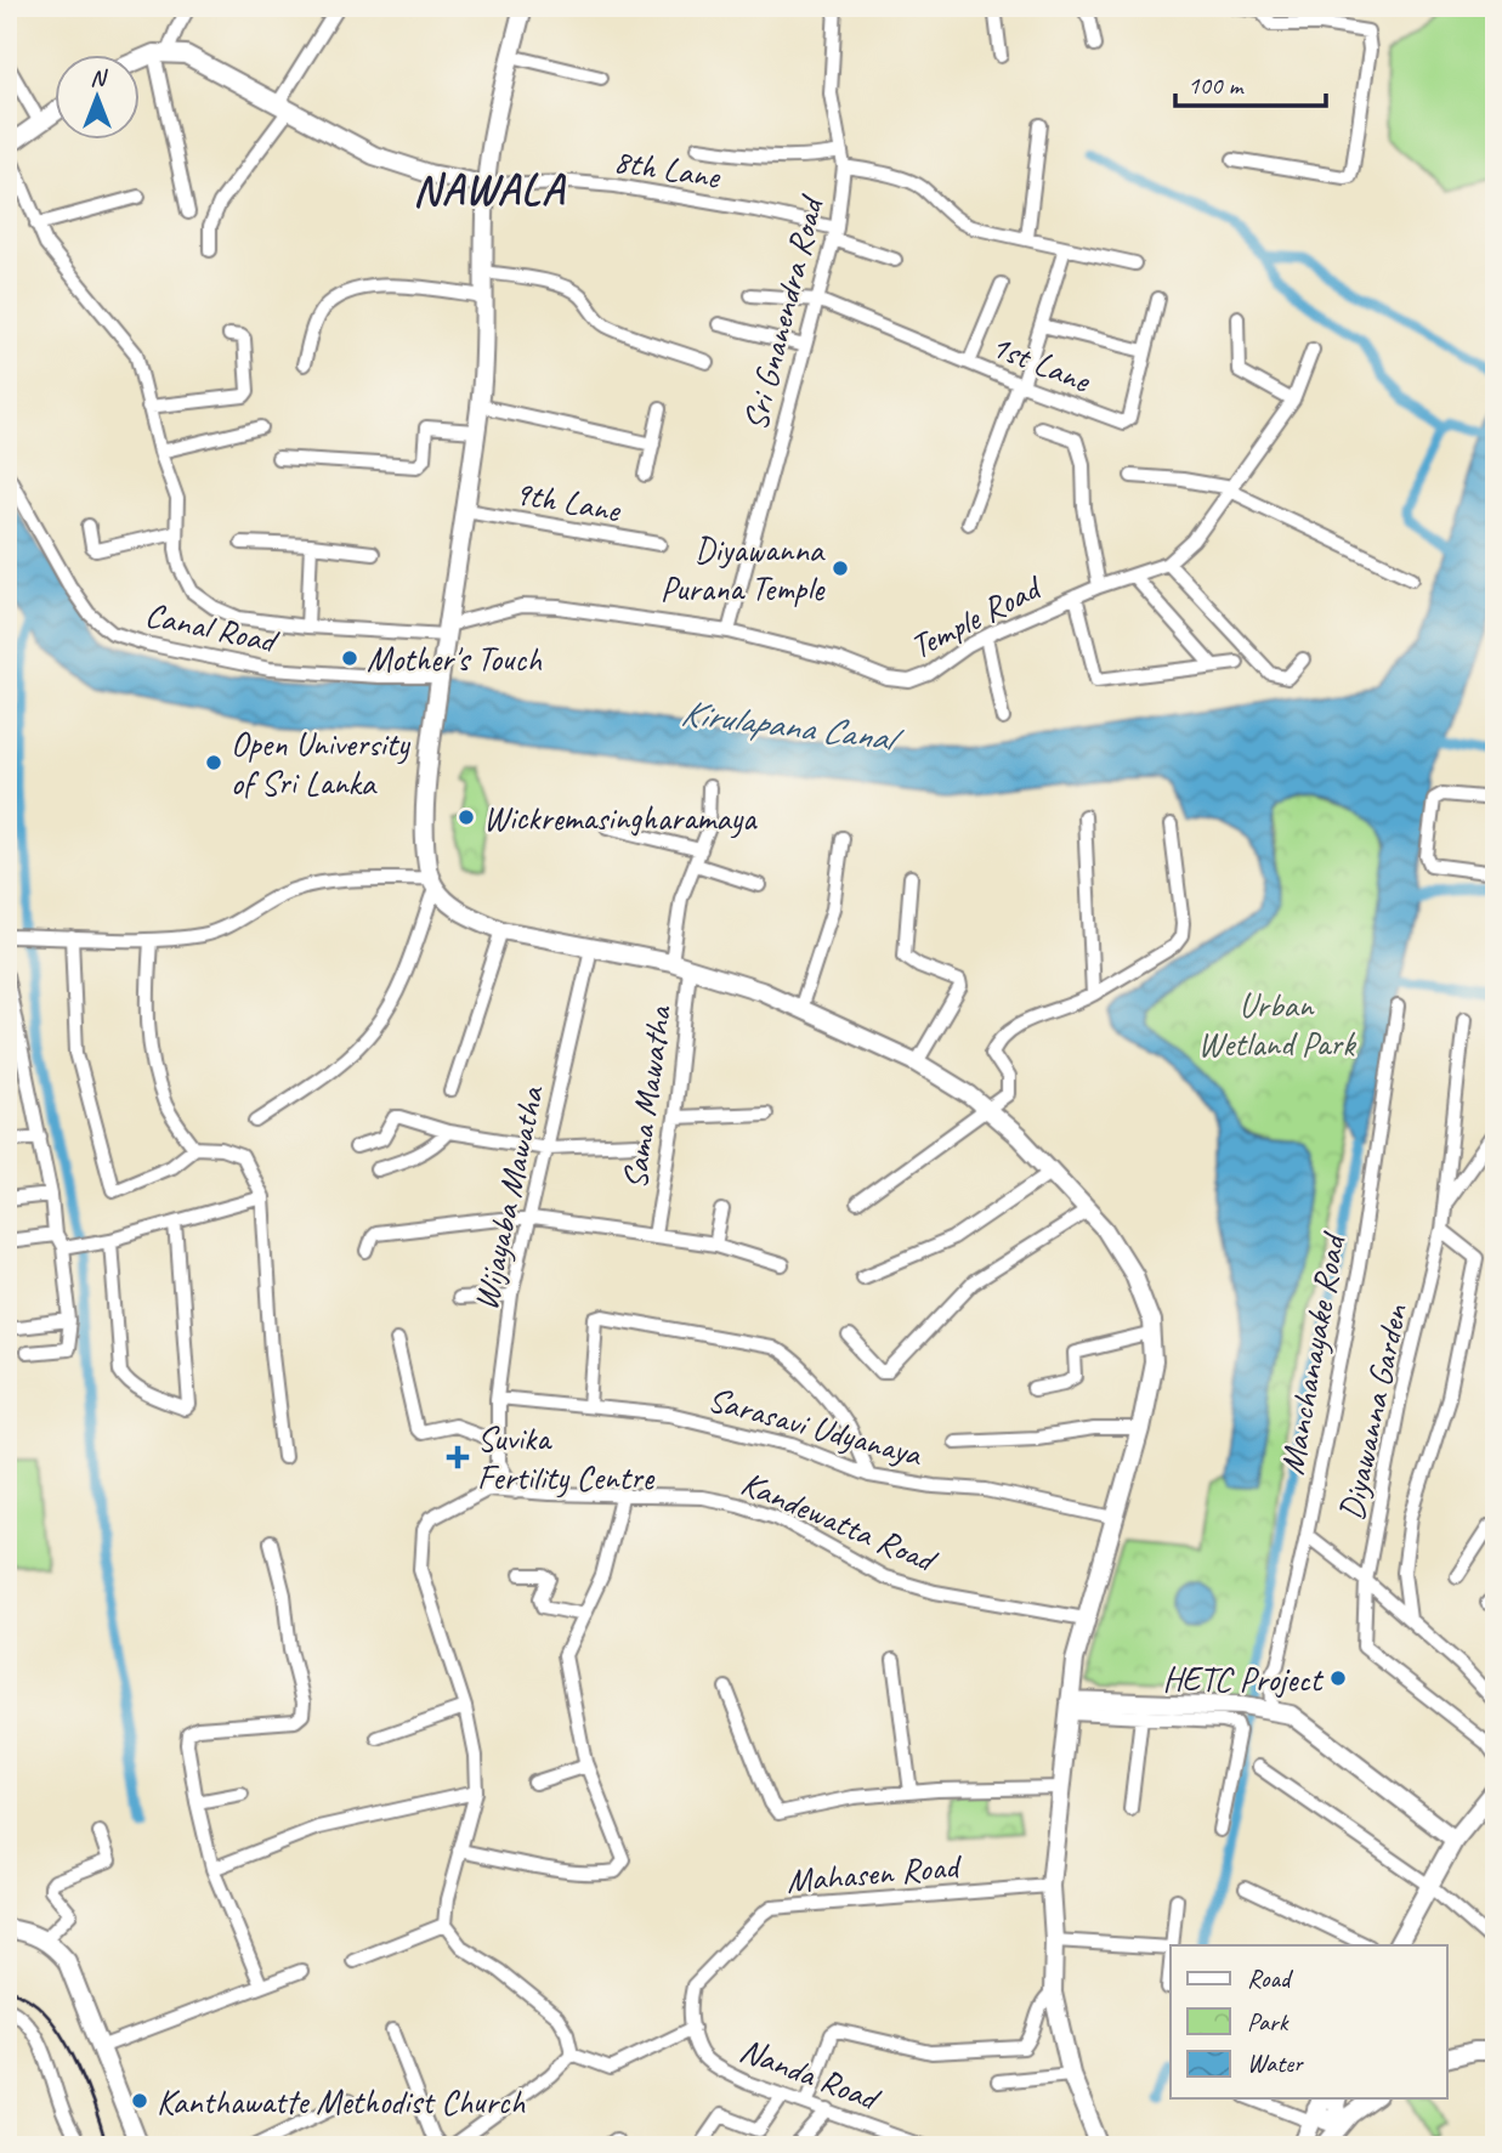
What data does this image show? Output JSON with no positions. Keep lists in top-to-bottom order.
{
  "streets": {
    "street": [
      "8th Lane",
      "Sri Gnanendra Road",
      "1st Lane",
      "9th Lane",
      "Temple Road",
      "Canal Road",
      "Sama Mawatha",
      "Wijayaba Mawatha",
      "Manchanayake Road",
      "Diyawanna Garden",
      "Sarasavi Udyanaya",
      "Kandewatta Road",
      "Mahasen Road",
      "Nanda Road"
    ]
  },
  "crossings": [
    ["8th Lane", "Sri Gnanendra Road"],
    ["Sri Gnanendra Road", "1st Lane"],
    ["Sri Gnanendra Road", "Temple Road"],
    ["Wijayaba Mawatha", "Sarasavi Udyanaya"],
    ["Mahasen Road", "Nanda Road"]
  ],
  "districts": ["NAWALA"],
  "water": ["Kirulapana Canal"],
  "parks": ["Urban Wetland Park"],
  "places": {
    "other": [
      "Diyawanna Purana Temple",
      "Mother's Touch",
      "Open University of Sri Lanka",
      "Wickremasingharamaya",
      "HETC Project",
      "Kanthawatte Methodist Church"
    ],
    "health": ["Suvika Fertility Centre"]
  },
  "legend": ["Road", "Park", "Water"],
  "scale_bar": "100 m",
  "north": "top"
}
